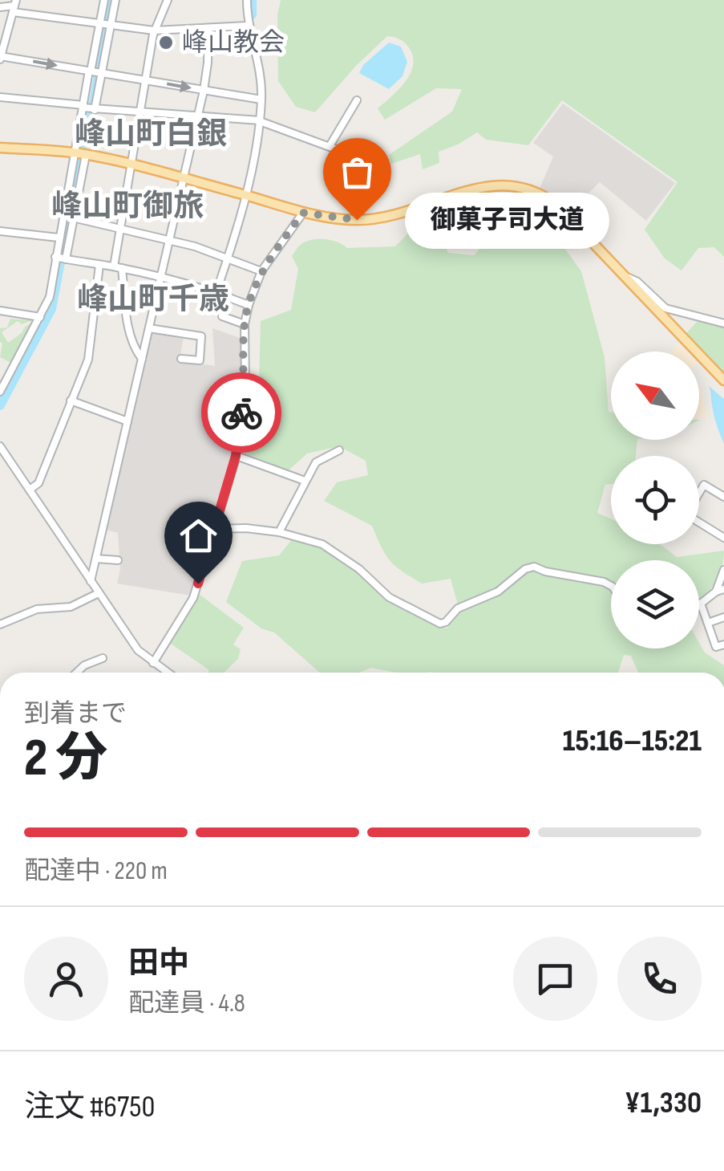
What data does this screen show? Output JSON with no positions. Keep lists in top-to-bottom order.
{
  "districts": ["峰山町白銀", "峰山町御旅", "峰山町千歳"],
  "places": ["峰山教会", "御菓子司大道"],
  "north": "top left",
  "page": {
    "bubble": "御菓子司大道",
    "heading": ["2 分", "到着まで", "15:16–15:21"],
    "panel": [
      "田中",
      "配達員 · 4.8",
      "注文 #6750",
      "¥1,330"
    ],
    "bar": "配達中 · 220 m"
  }
}
